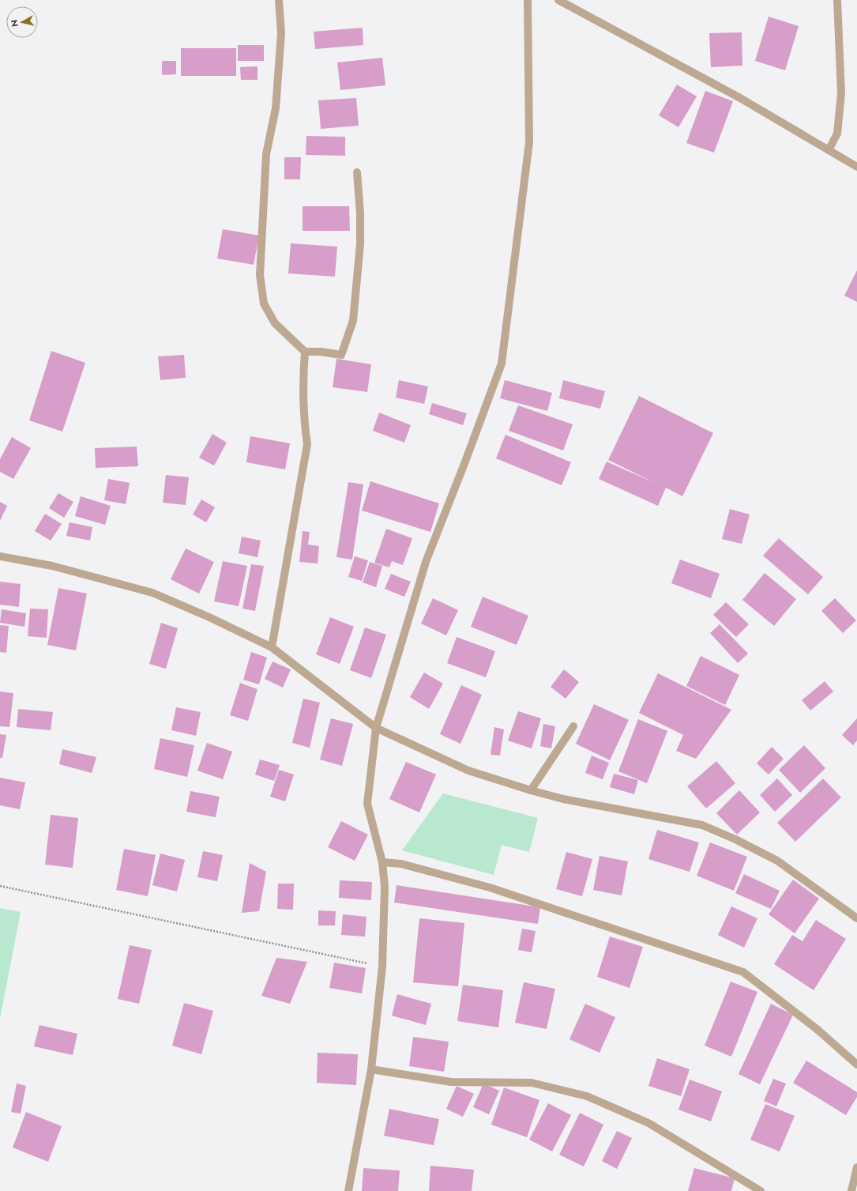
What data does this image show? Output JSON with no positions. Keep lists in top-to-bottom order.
{
  "north": "left"
}
